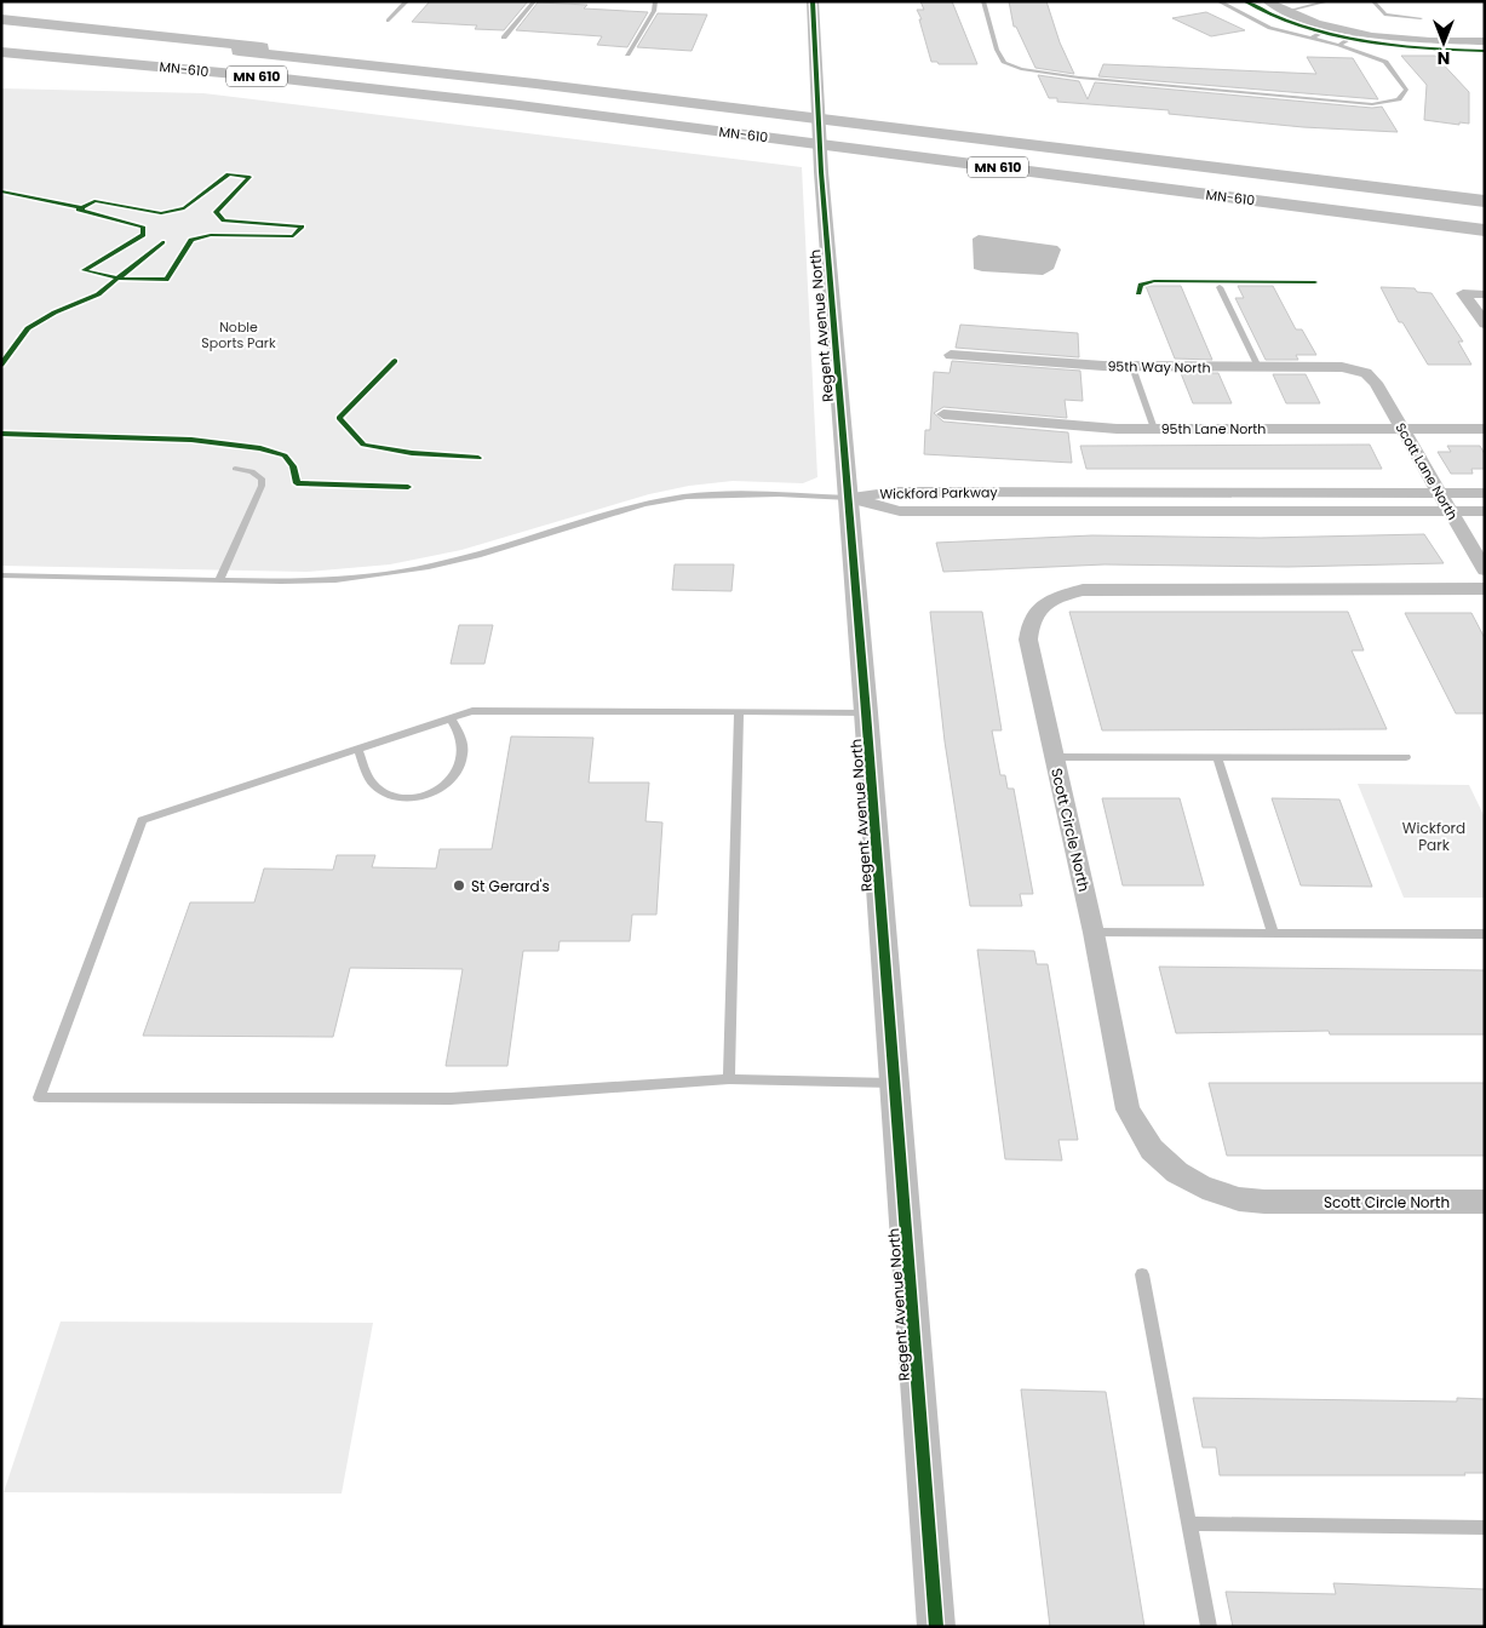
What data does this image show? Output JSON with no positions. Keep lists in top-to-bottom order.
{
  "streets": {
    "highway": ["MN-610", "MN 610"],
    "street": [
      "Regent Avenue North",
      "95th Way North",
      "95th Lane North",
      "Scott Lane North",
      "Wickford Parkway",
      "Scott Circle North"
    ]
  },
  "crossings": [
    ["Regent Avenue North", "Wickford Parkway"],
    ["95th Way North", "Scott Lane North"],
    ["95th Lane North", "Scott Lane North"],
    ["Scott Lane North", "Wickford Parkway"]
  ],
  "parks": ["Noble Sports Park", "Wickford Park"],
  "places": ["St Gerard's"],
  "north": "bottom"
}
